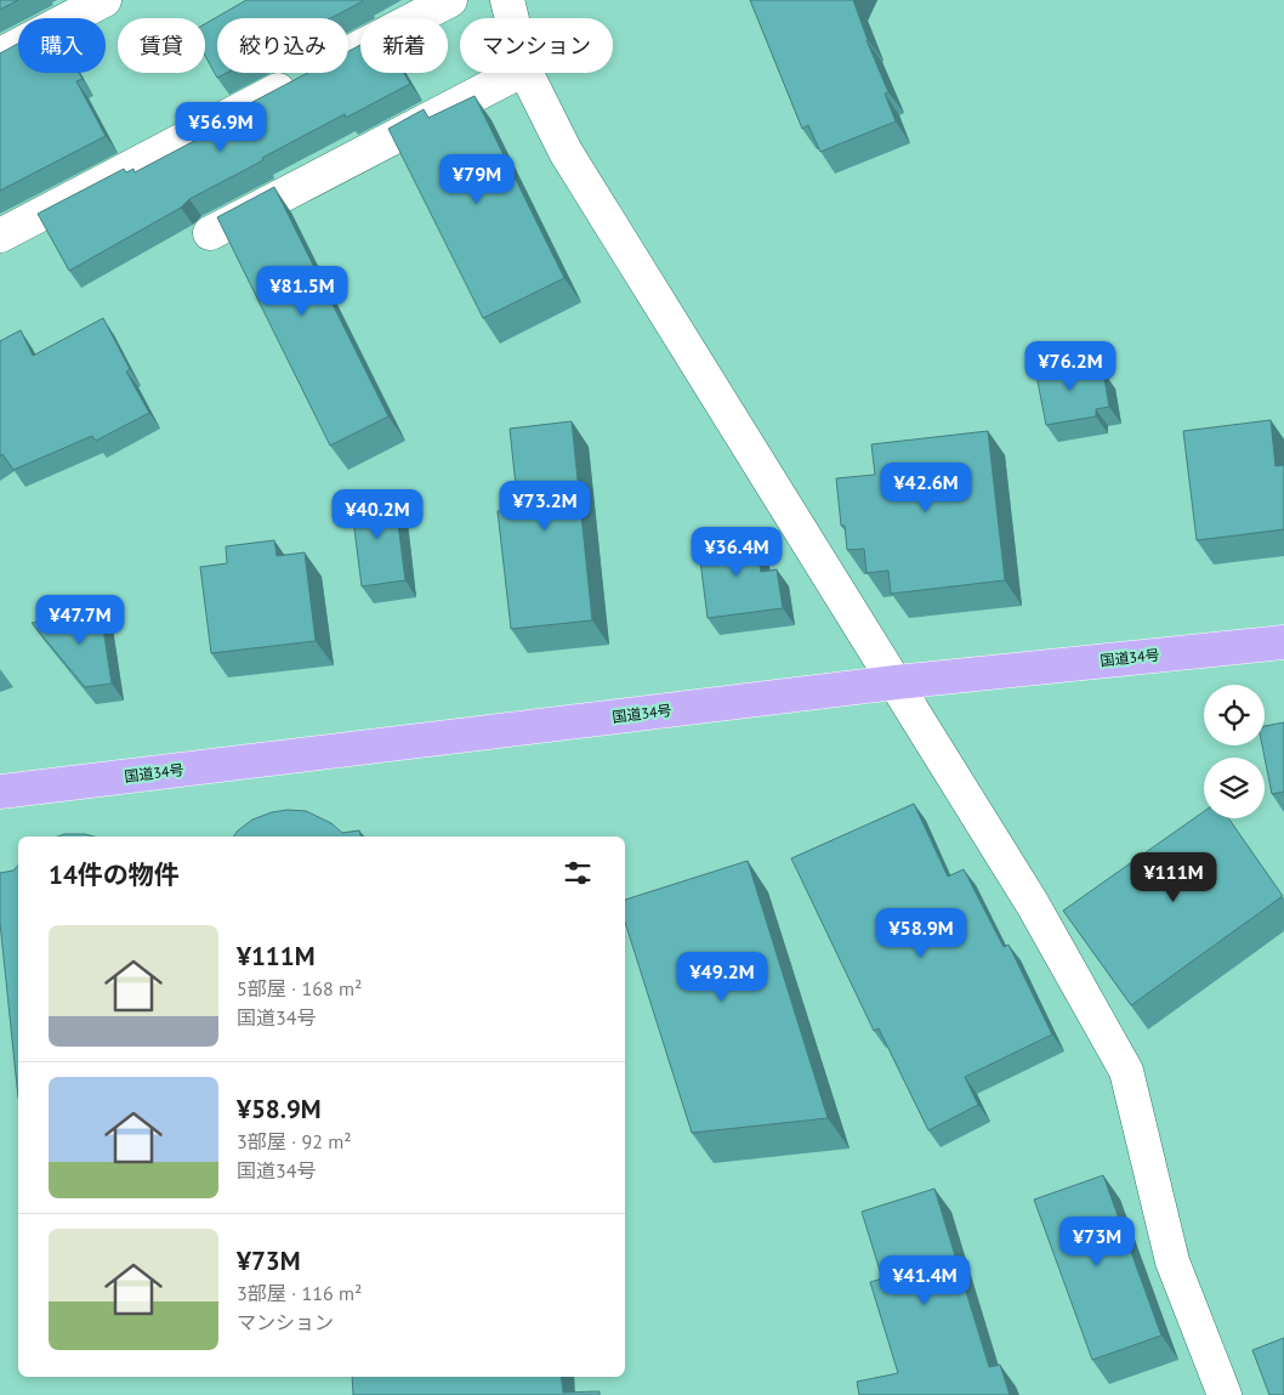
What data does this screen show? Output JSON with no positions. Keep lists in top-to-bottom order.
{
  "streets": {
    "highway": ["国道34号"]
  },
  "page": {
    "chip": [
      "購入",
      "賃貸",
      "絞り込み",
      "新着",
      "マンション"
    ],
    "price": [
      "¥56.9M",
      "¥79M",
      "¥81.5M",
      "¥76.2M",
      "¥42.6M",
      "¥73.2M",
      "¥40.2M",
      "¥36.4M",
      "¥47.7M",
      "¥111M",
      "¥58.9M",
      "¥49.2M",
      "¥73M",
      "¥41.4M"
    ],
    "heading": "14件の物件",
    "list": [
      {
        "name": "¥111M",
        "note": "5部屋 · 168 m² · 国道34号"
      },
      {
        "name": "¥58.9M",
        "note": "3部屋 · 92 m² · 国道34号"
      },
      {
        "name": "¥73M",
        "note": "3部屋 · 116 m² · マンション"
      }
    ]
  }
}
